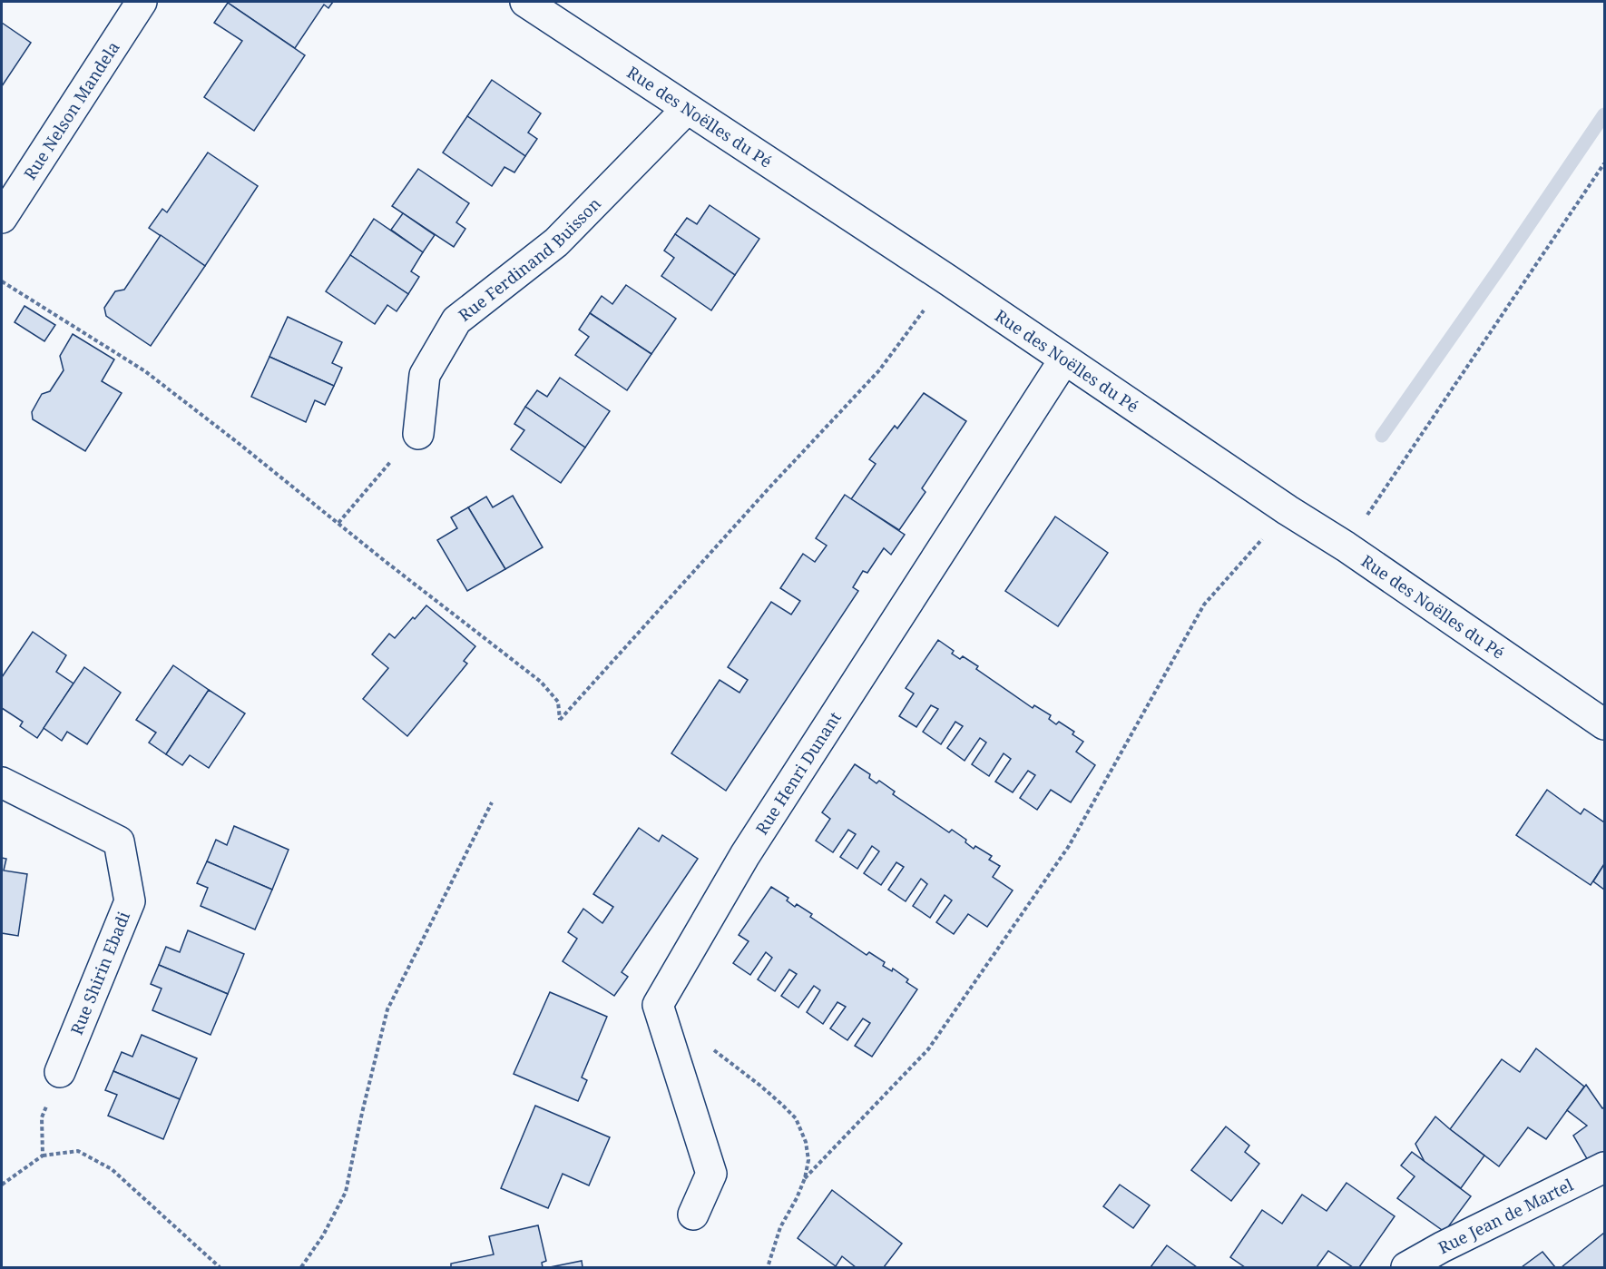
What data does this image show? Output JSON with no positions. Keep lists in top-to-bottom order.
{
  "streets": {
    "street": [
      "Rue Nelson Mandela",
      "Rue des Noëlles du Pé",
      "Rue Ferdinand Buisson",
      "Rue Henri Dunant",
      "Rue Shirin Ebadi",
      "Rue Jean de Martel"
    ]
  },
  "crossings": [
    ["Rue des Noëlles du Pé", "Rue Ferdinand Buisson"],
    ["Rue des Noëlles du Pé", "Rue Henri Dunant"]
  ]
}
